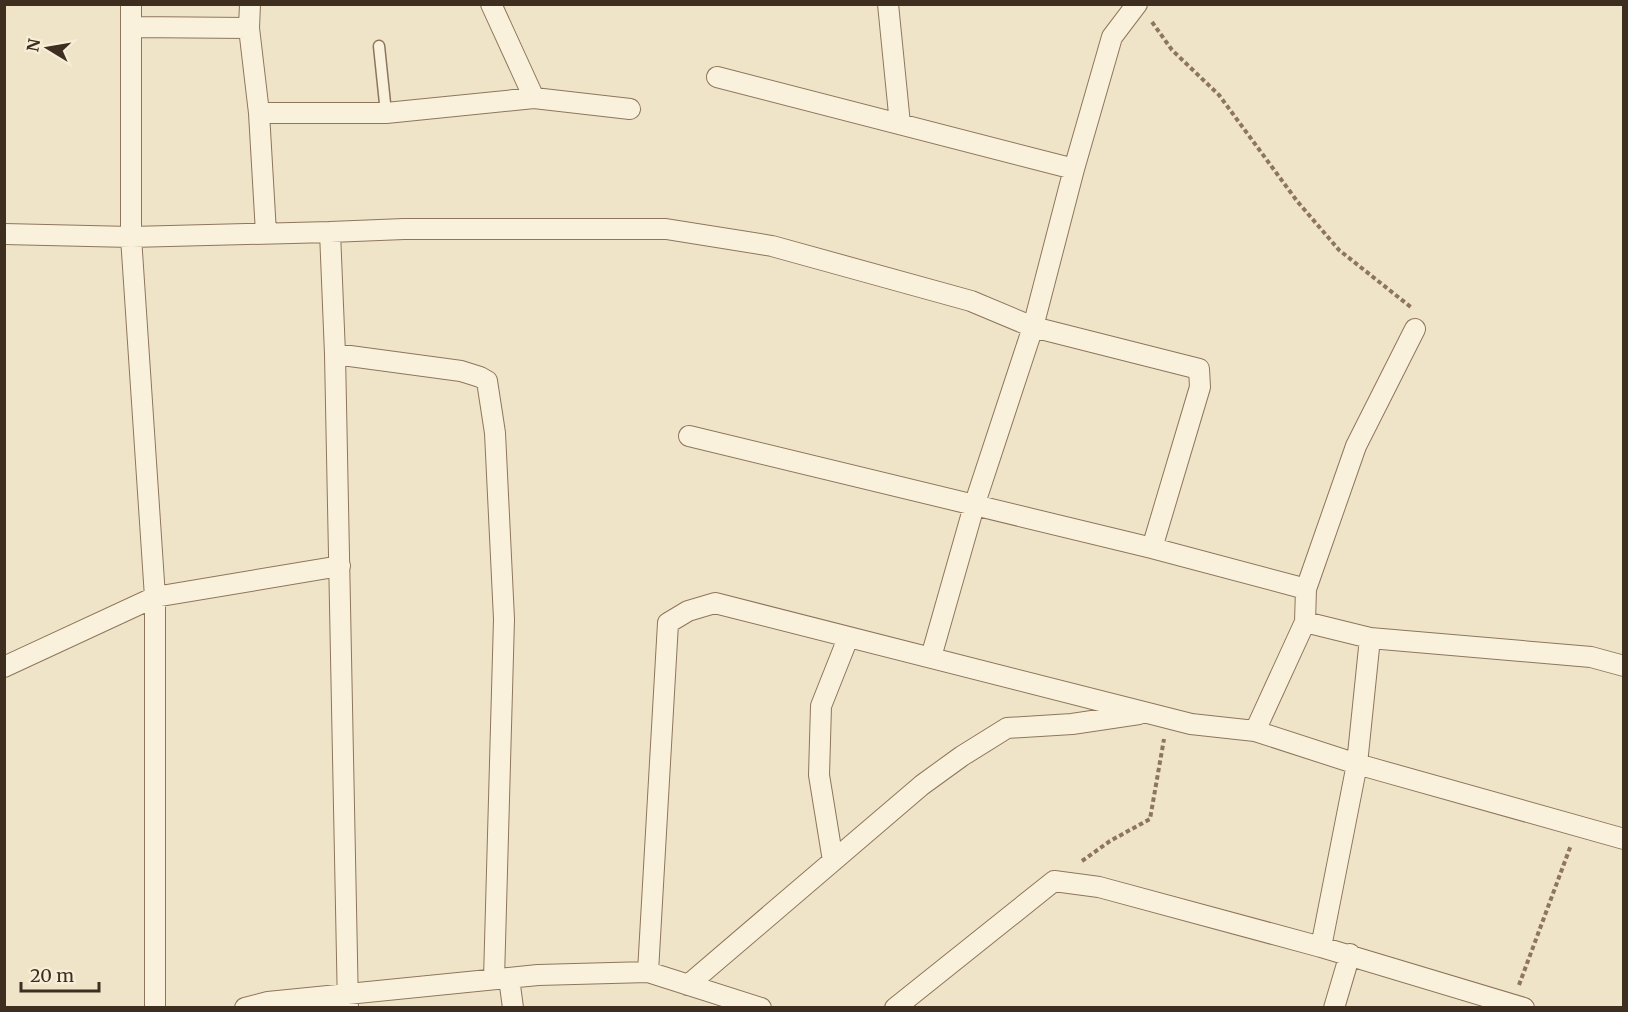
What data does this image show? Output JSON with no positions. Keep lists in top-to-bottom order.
{
  "scale_bar": "20 m",
  "north": "left"
}
